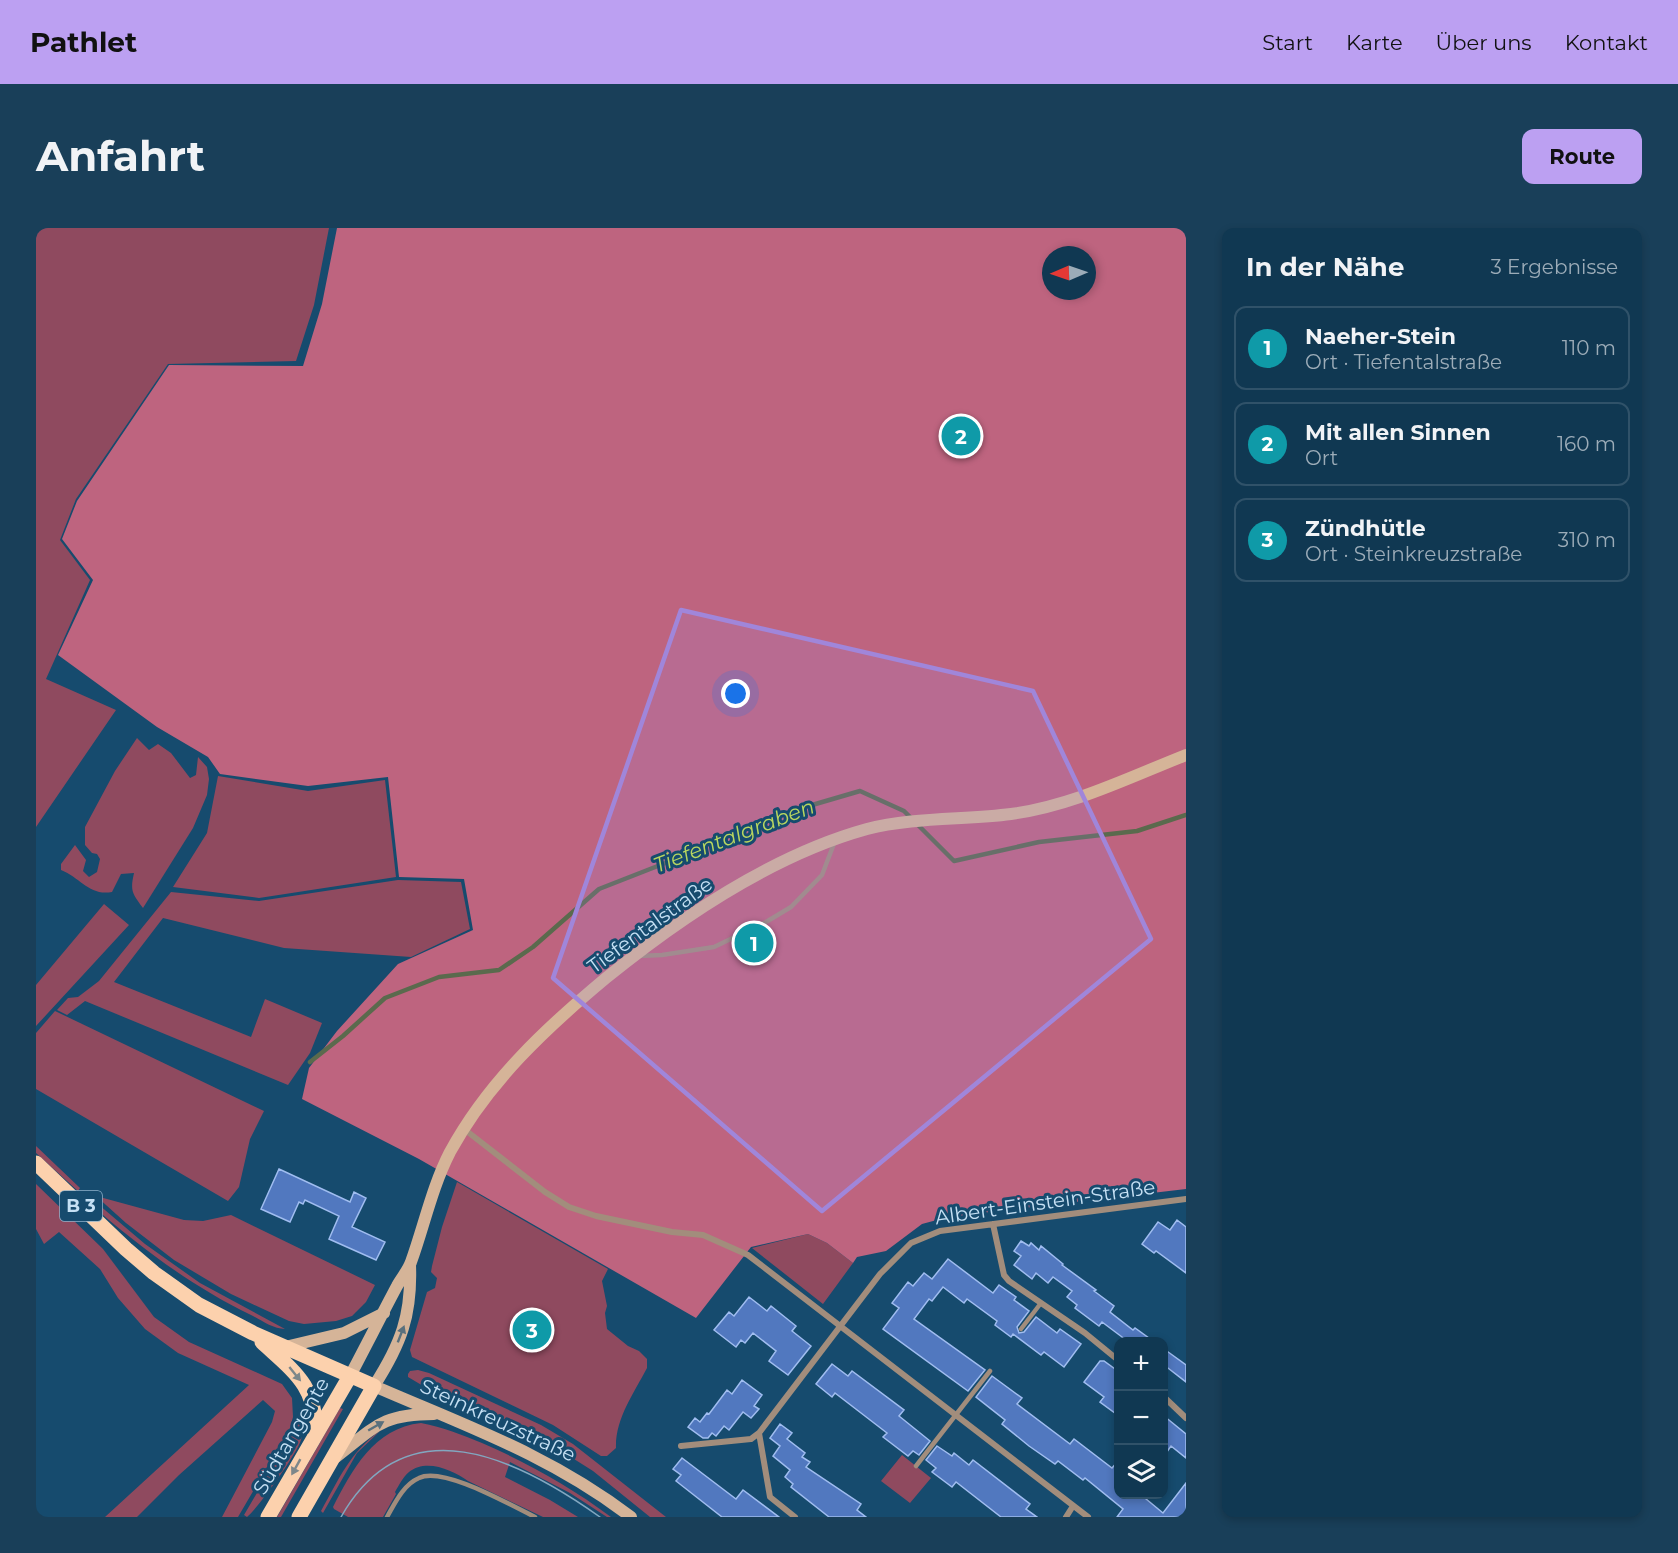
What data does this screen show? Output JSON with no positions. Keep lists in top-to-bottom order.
{
  "streets": {
    "main road": ["B 3", "Südtangente"],
    "street": ["Tiefentalstraße", "Albert-Einstein-Straße", "Steinkreuzstraße"]
  },
  "crossings": [
    ["Tiefentalstraße", "B 3"],
    ["Tiefentalstraße", "Steinkreuzstraße"],
    ["Tiefentalstraße", "Südtangente"],
    ["B 3", "Steinkreuzstraße"],
    ["B 3", "Südtangente"]
  ],
  "water": ["Tiefentalgraben"],
  "north": "left",
  "page": {
    "header": "Pathlet",
    "nav": [
      "Start",
      "Karte",
      "Über uns",
      "Kontakt"
    ],
    "buttons": "Route",
    "title": "Anfahrt",
    "heading": ["In der Nähe", "3 Ergebnisse"],
    "list": [
      {
        "mark": "1",
        "name": "Naeher-Stein",
        "note": "Ort · Tiefentalstraße",
        "value": "110 m"
      },
      {
        "mark": "2",
        "name": "Mit allen Sinnen",
        "note": "Ort",
        "value": "160 m"
      },
      {
        "mark": "3",
        "name": "Zündhütle",
        "note": "Ort · Steinkreuzstraße",
        "value": "310 m"
      }
    ],
    "pins": ["2", "1", "3"],
    "map_buttons": ["+", "−"]
  }
}
